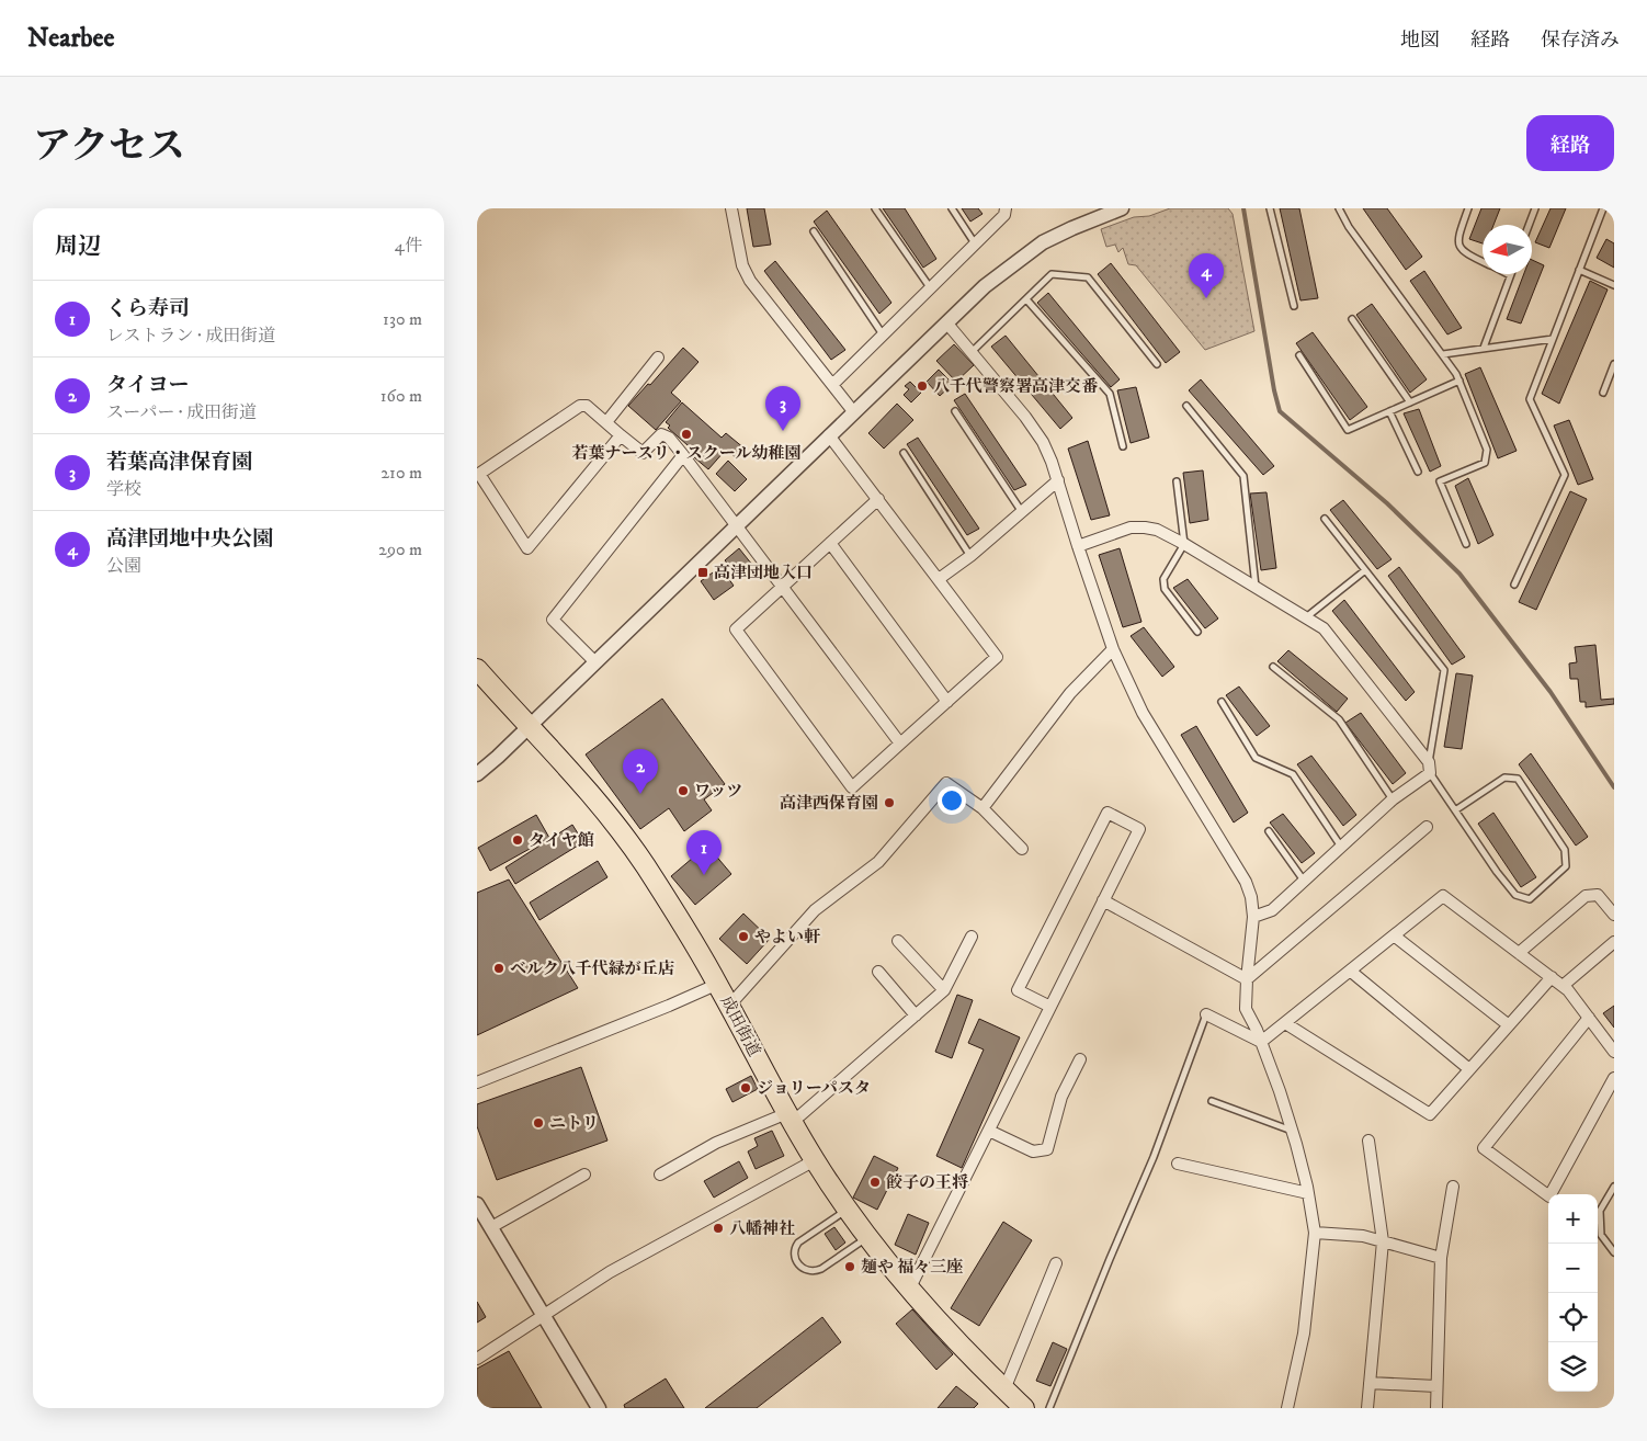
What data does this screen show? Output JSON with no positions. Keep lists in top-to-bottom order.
{
  "streets": {
    "highway": ["成田街道"]
  },
  "places": {
    "other": [
      "八千代警察署高津交番",
      "若葉ナースリ・スクール幼稚園",
      "ワッツ",
      "高津西保育園",
      "タイヤ館",
      "やよい軒",
      "ベルク八千代緑が丘店",
      "ジョリーパスタ",
      "ニトリ",
      "餃子の王将",
      "八幡神社",
      "麺や 福々三座"
    ],
    "transit": ["高津団地入口"]
  },
  "north": "left",
  "page": {
    "header": "Nearbee",
    "nav": ["地図", "経路", "保存済み"],
    "title": "アクセス",
    "buttons": "経路",
    "heading": ["周辺", "4件"],
    "pins": [
      "4",
      "3",
      "2",
      "1"
    ],
    "list": [
      {
        "mark": "1",
        "name": "くら寿司",
        "note": "レストラン · 成田街道",
        "value": "130 m"
      },
      {
        "mark": "2",
        "name": "タイヨー",
        "note": "スーパー · 成田街道",
        "value": "160 m"
      },
      {
        "mark": "3",
        "name": "若葉高津保育園",
        "note": "学校",
        "value": "210 m"
      },
      {
        "mark": "4",
        "name": "高津団地中央公園",
        "note": "公園",
        "value": "290 m"
      }
    ],
    "map_buttons": ["+", "−"]
  }
}
